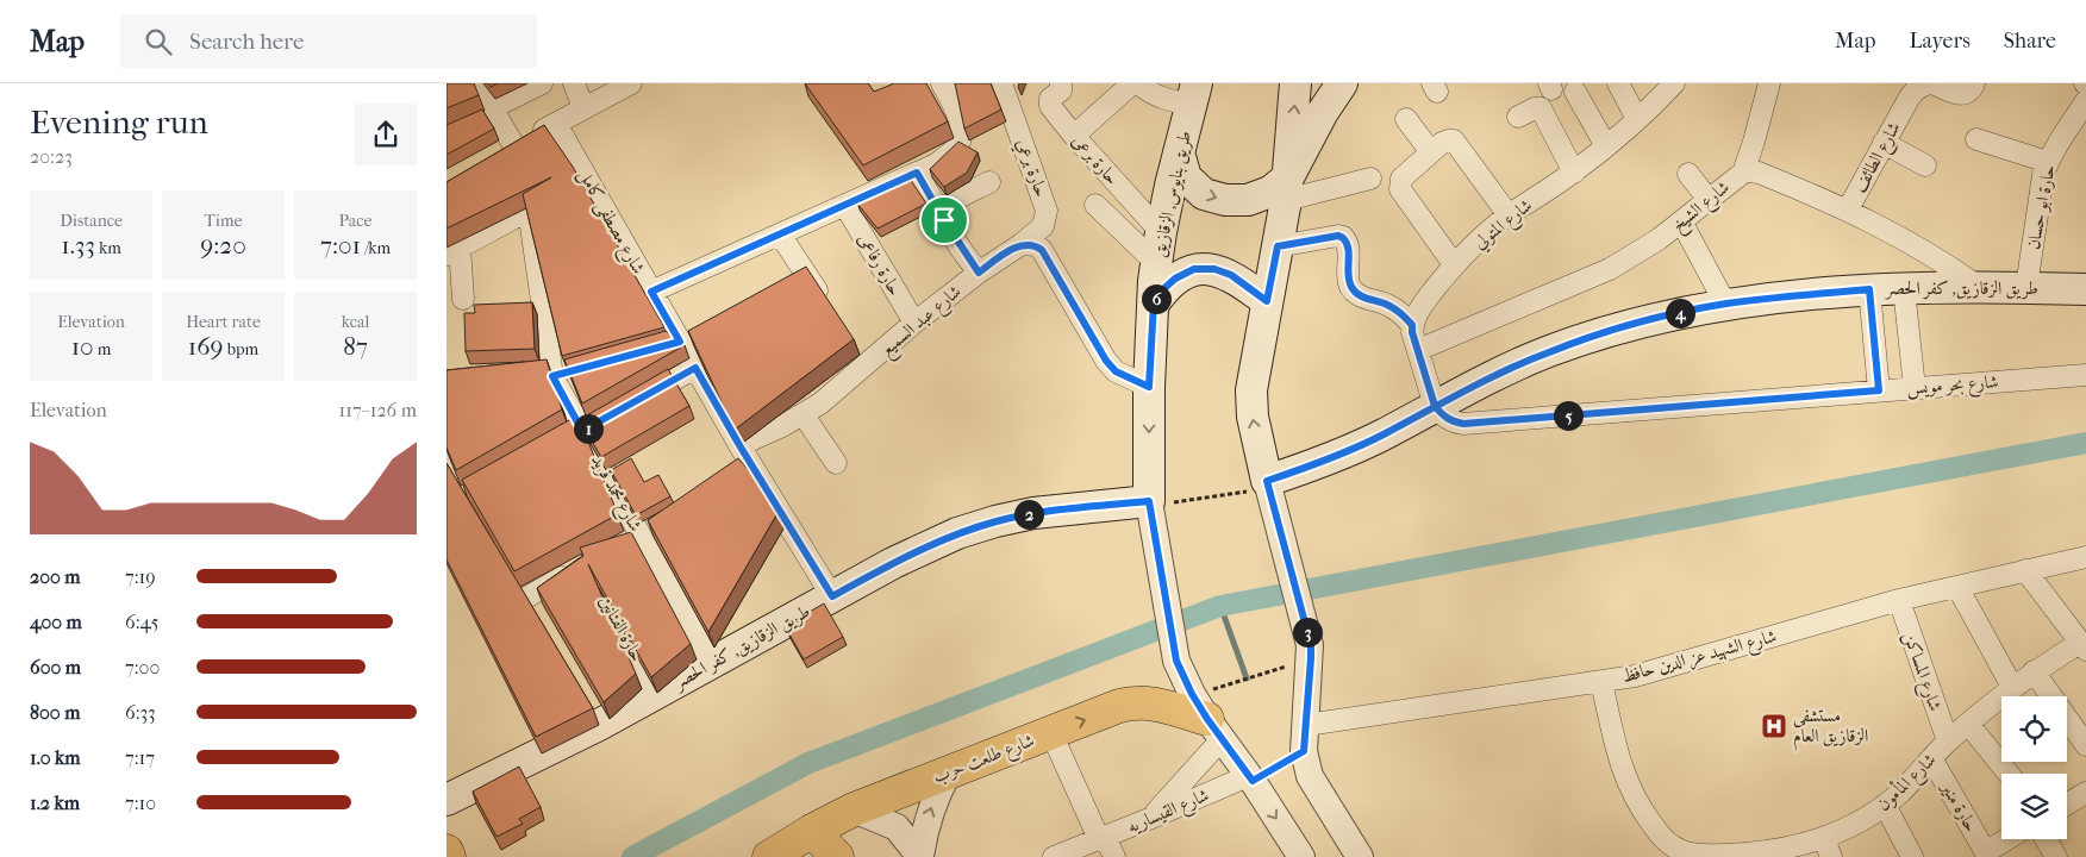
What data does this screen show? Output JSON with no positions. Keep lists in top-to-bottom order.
{
  "streets": {
    "main road": ["طريق بنايوس, الزقازيق", "طريق الزقازيق, كفر الحصر", "شارع طلعت حرب"],
    "street": [
      "شارع الطائف",
      "حارة برعى",
      "حارة برعي",
      "شارع الشيخ",
      "حارة ابو حسان",
      "شارع مصطفى كامل",
      "شارع المتولي",
      "حارة رفاعى",
      "شارع عبد السميع",
      "شارع بحر مويس",
      "شارع محمد فريد",
      "حارة الفنانين",
      "شارع الشهيد عز الدين حافظ",
      "شارع المساكن",
      "شارع المأمون",
      "حارة منير",
      "شارع القيساريه"
    ]
  },
  "crossings": [
    ["شارع الطائف", "شارع الشيخ"],
    ["حارة برعى", "طريق بنايوس, الزقازيق"],
    ["حارة برعي", "شارع عبد السميع"],
    ["طريق بنايوس, الزقازيق", "طريق الزقازيق, كفر الحصر"],
    ["شارع الشيخ", "طريق الزقازيق, كفر الحصر"],
    ["حارة ابو حسان", "طريق الزقازيق, كفر الحصر"],
    ["شارع مصطفى كامل", "طريق الزقازيق, كفر الحصر"],
    ["شارع مصطفى كامل", "شارع عبد السميع"],
    ["حارة رفاعى", "شارع عبد السميع"],
    ["طريق الزقازيق, كفر الحصر", "شارع بحر مويس"],
    ["طريق الزقازيق, كفر الحصر", "شارع محمد فريد"],
    ["طريق الزقازيق, كفر الحصر", "حارة الفنانين"],
    ["شارع الشهيد عز الدين حافظ", "شارع المساكن"],
    ["شارع الشهيد عز الدين حافظ", "شارع المأمون"],
    ["شارع المساكن", "شارع المأمون"],
    ["شارع المأمون", "حارة منير"]
  ],
  "places": {
    "hospital": ["مستشفى الزقازيق العام"]
  },
  "page": {
    "header": "Map",
    "search": "Search here",
    "nav": ["Map", "Layers", "Share"],
    "heading": ["Evening run", "20:23"],
    "stats": [
      ["Distance", "1.33 km"],
      ["Time", "9:20"],
      ["Pace", "7:01 /km"],
      ["Elevation", "10 m"],
      ["Heart rate", "169 bpm"],
      ["kcal", "87"]
    ],
    "pins": [
      "6",
      "4",
      "5",
      "1",
      "2",
      "3"
    ],
    "chart": ["Elevation", "117–126 m"],
    "list": [
      {
        "name": "200 m",
        "note": "7:19"
      },
      {
        "name": "400 m",
        "note": "6:45"
      },
      {
        "name": "600 m",
        "note": "7:00"
      },
      {
        "name": "800 m",
        "note": "6:33"
      },
      {
        "name": "1.0 km",
        "note": "7:17"
      },
      {
        "name": "1.2 km",
        "note": "7:10"
      }
    ]
  }
}
